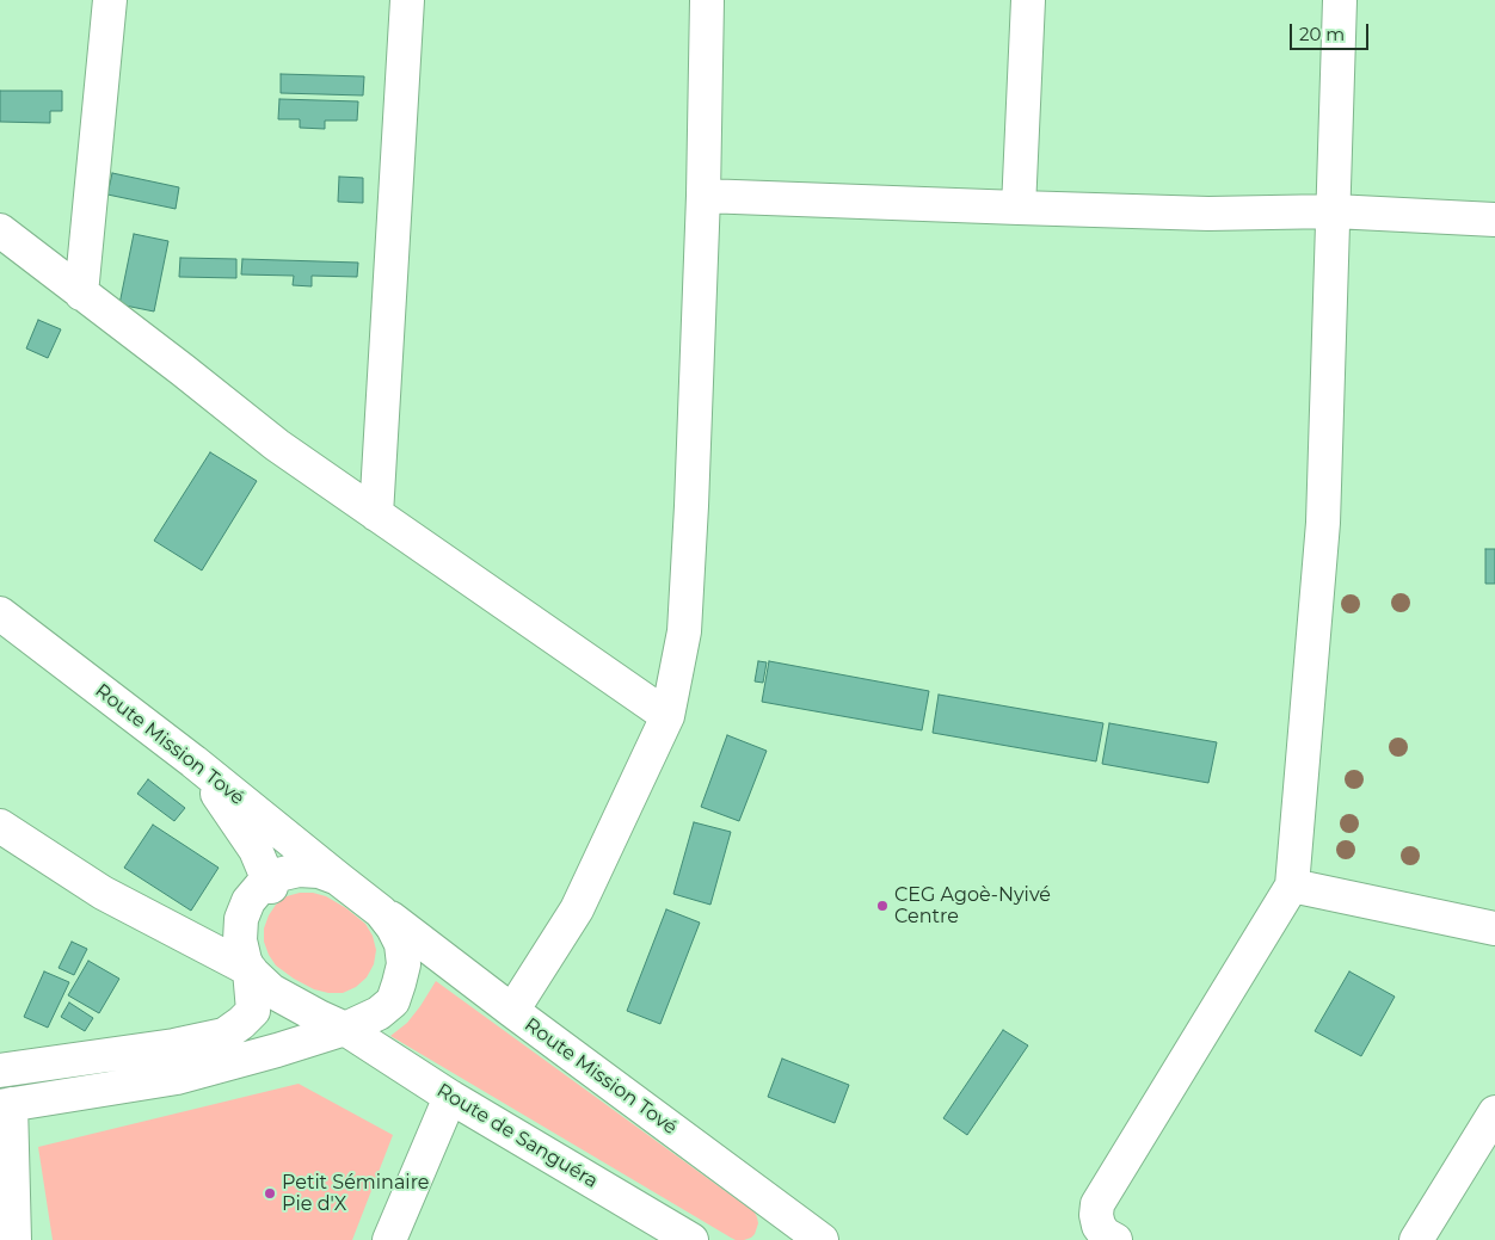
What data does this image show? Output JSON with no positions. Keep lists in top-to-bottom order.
{
  "streets": {
    "street": ["Route Mission Tové", "Route de Sanguéra"]
  },
  "places": ["CEG Agoè-Nyivé Centre", "Petit Séminaire Pie d'X"],
  "scale_bar": "20 m"
}
